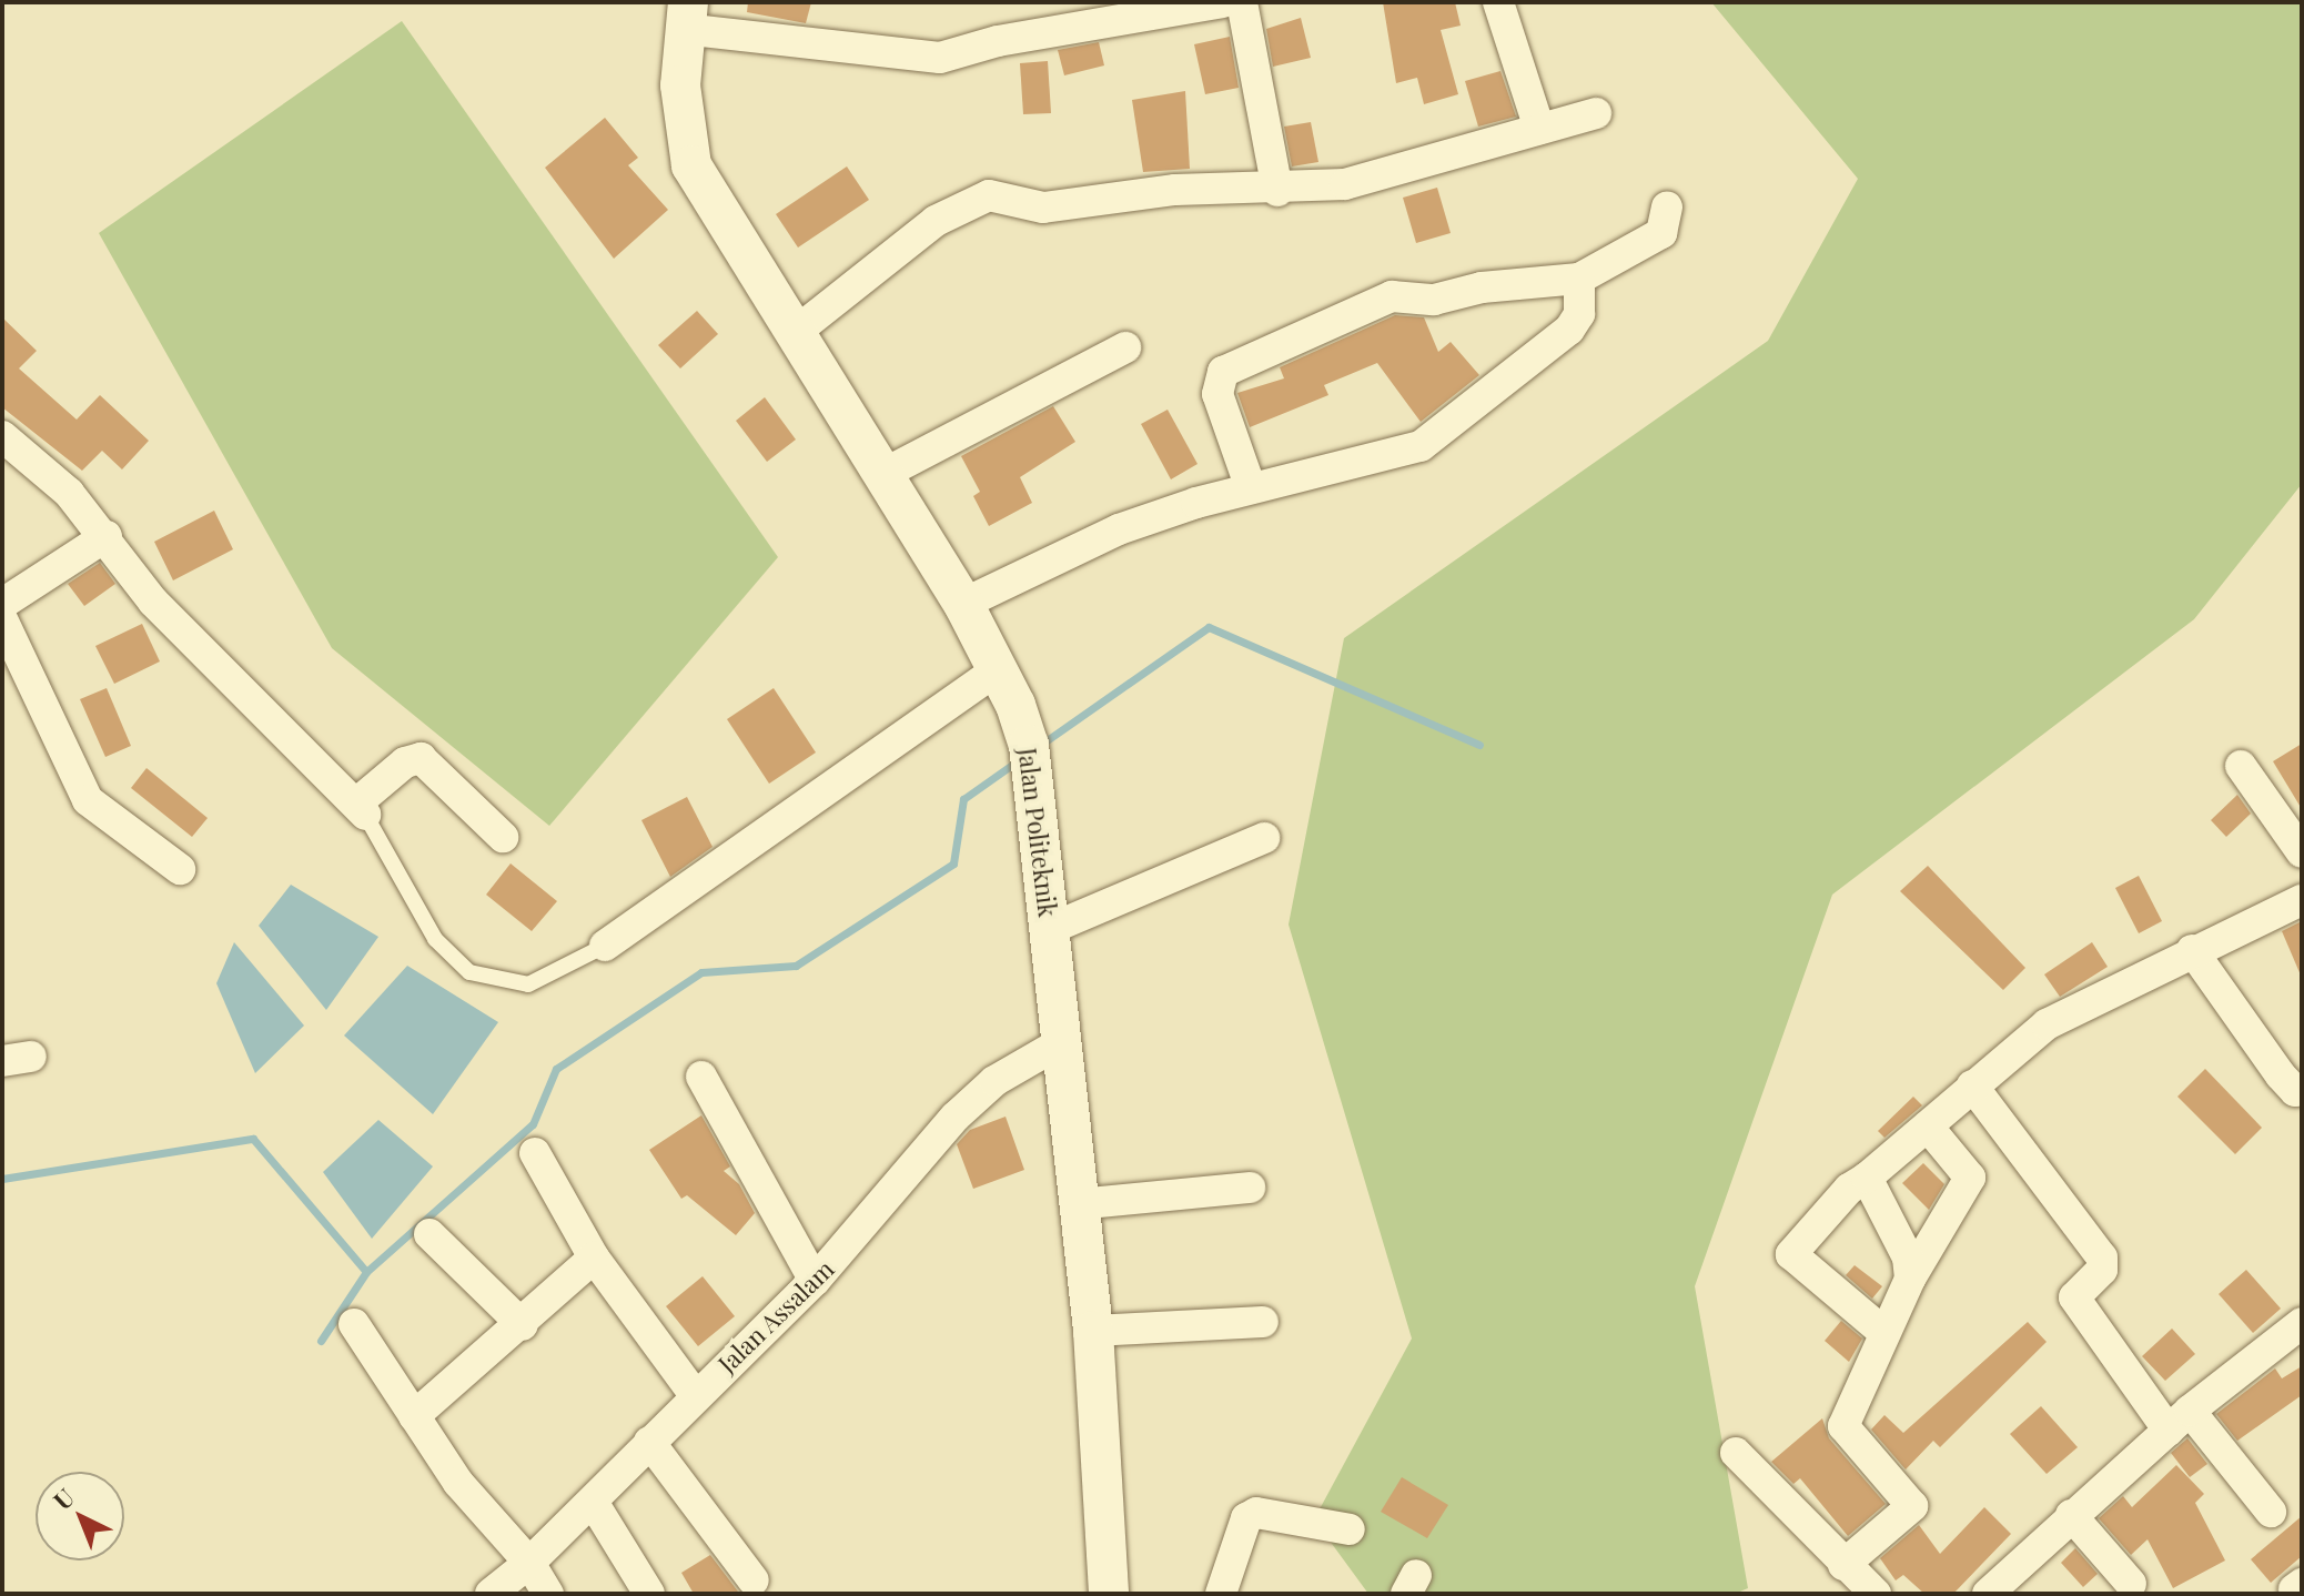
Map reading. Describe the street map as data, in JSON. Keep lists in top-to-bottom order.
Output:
{
  "streets": {
    "street": ["Jalan Politeknik", "Jalan Assalam"]
  },
  "crossings": [
    ["Jalan Politeknik", "Jalan Assalam"]
  ],
  "north": "top left"
}
